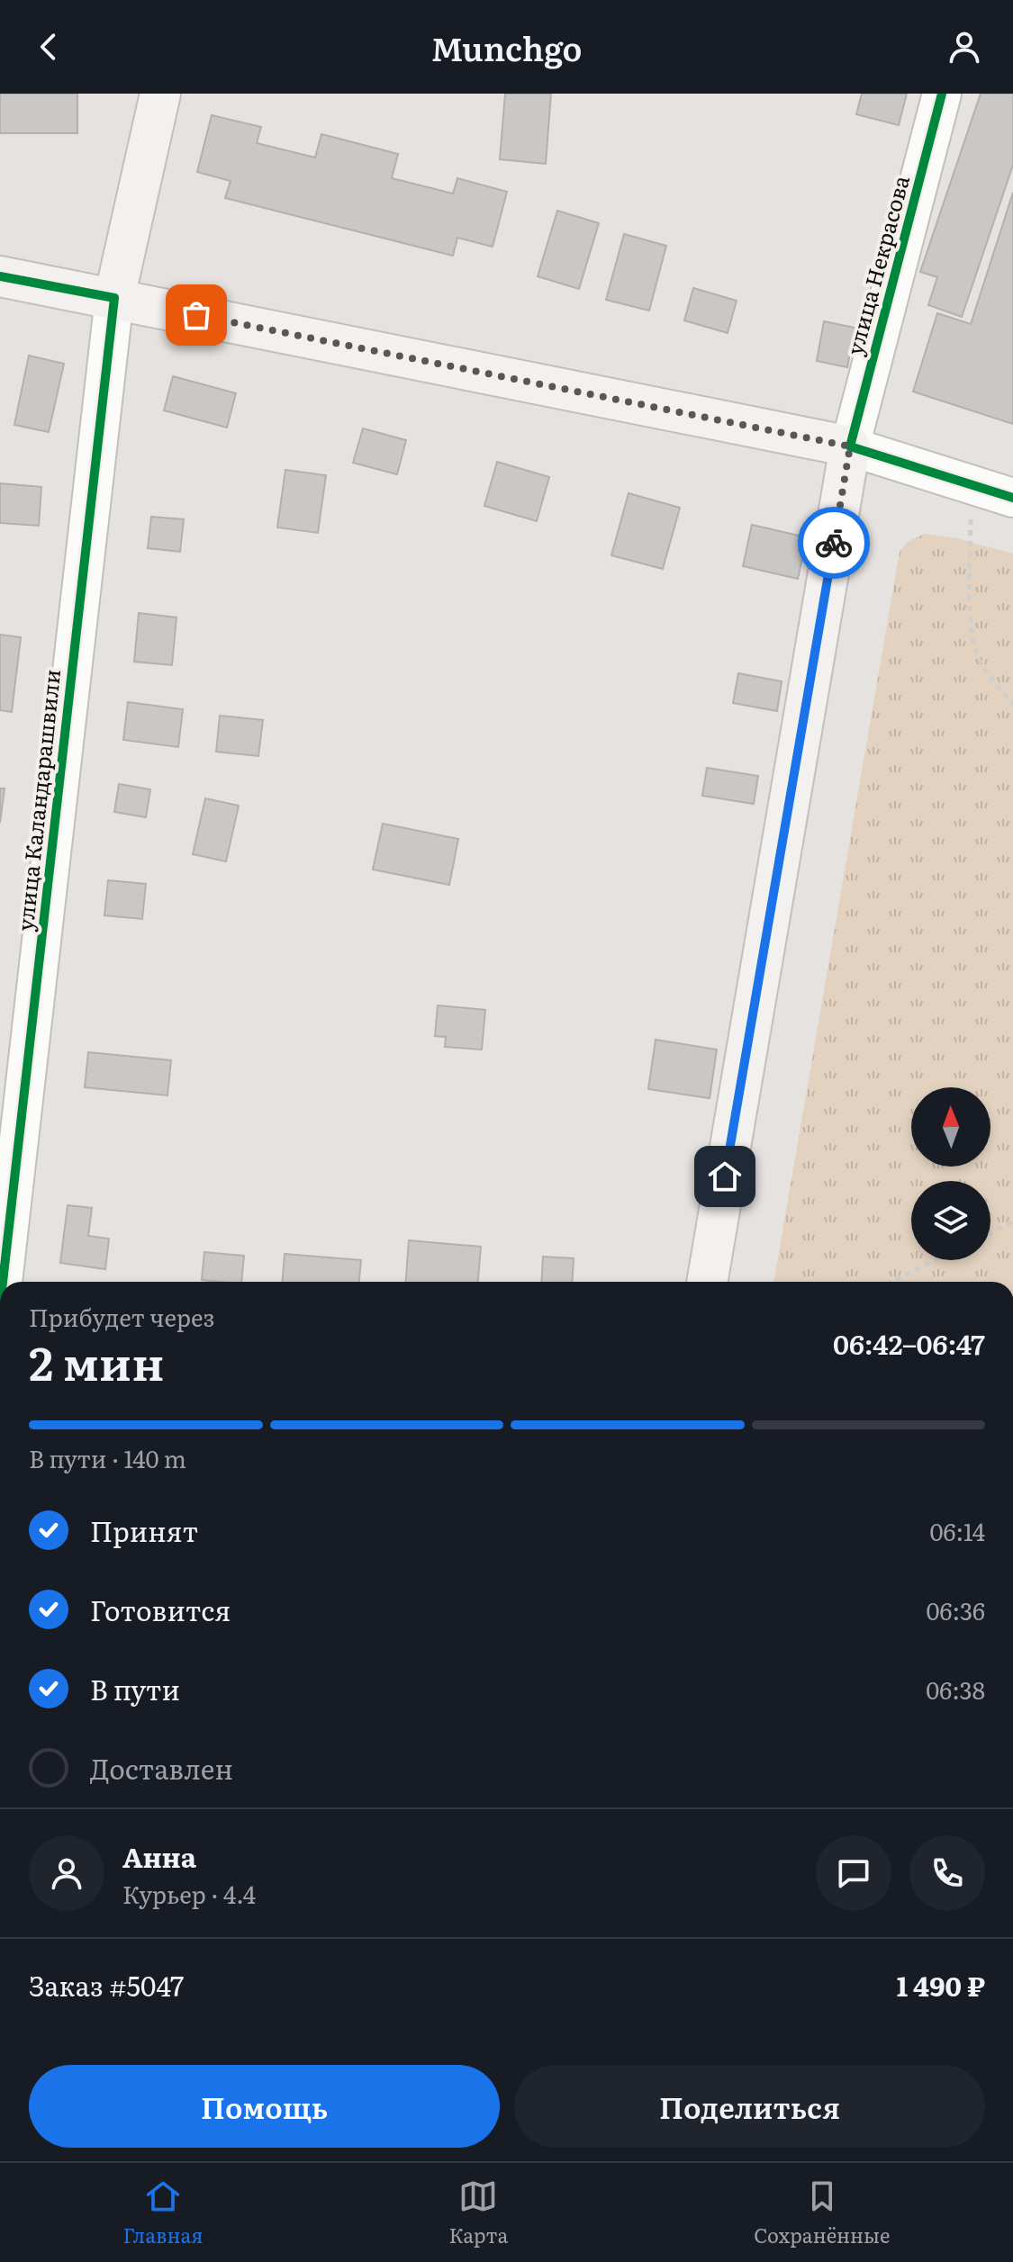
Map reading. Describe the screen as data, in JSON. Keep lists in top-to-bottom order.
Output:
{
  "streets": {
    "main road": ["улица Некрасова", "улица Каландарашвили"]
  },
  "north": "top",
  "page": {
    "header": "Munchgo",
    "heading": ["2 мин", "Прибудет через", "06:42–06:47"],
    "panel": [
      "Анна",
      "Курьер · 4.4",
      "Заказ #5047",
      "1 490 ₽"
    ],
    "bar": "В пути · 140 m",
    "list": [
      ["Принят", "06:14"],
      ["Готовится", "06:36"],
      ["В пути", "06:38"],
      "Доставлен"
    ],
    "buttons": ["Помощь", "Поделиться"],
    "tabs": ["Главная", "Карта", "Сохранённые"]
  }
}
